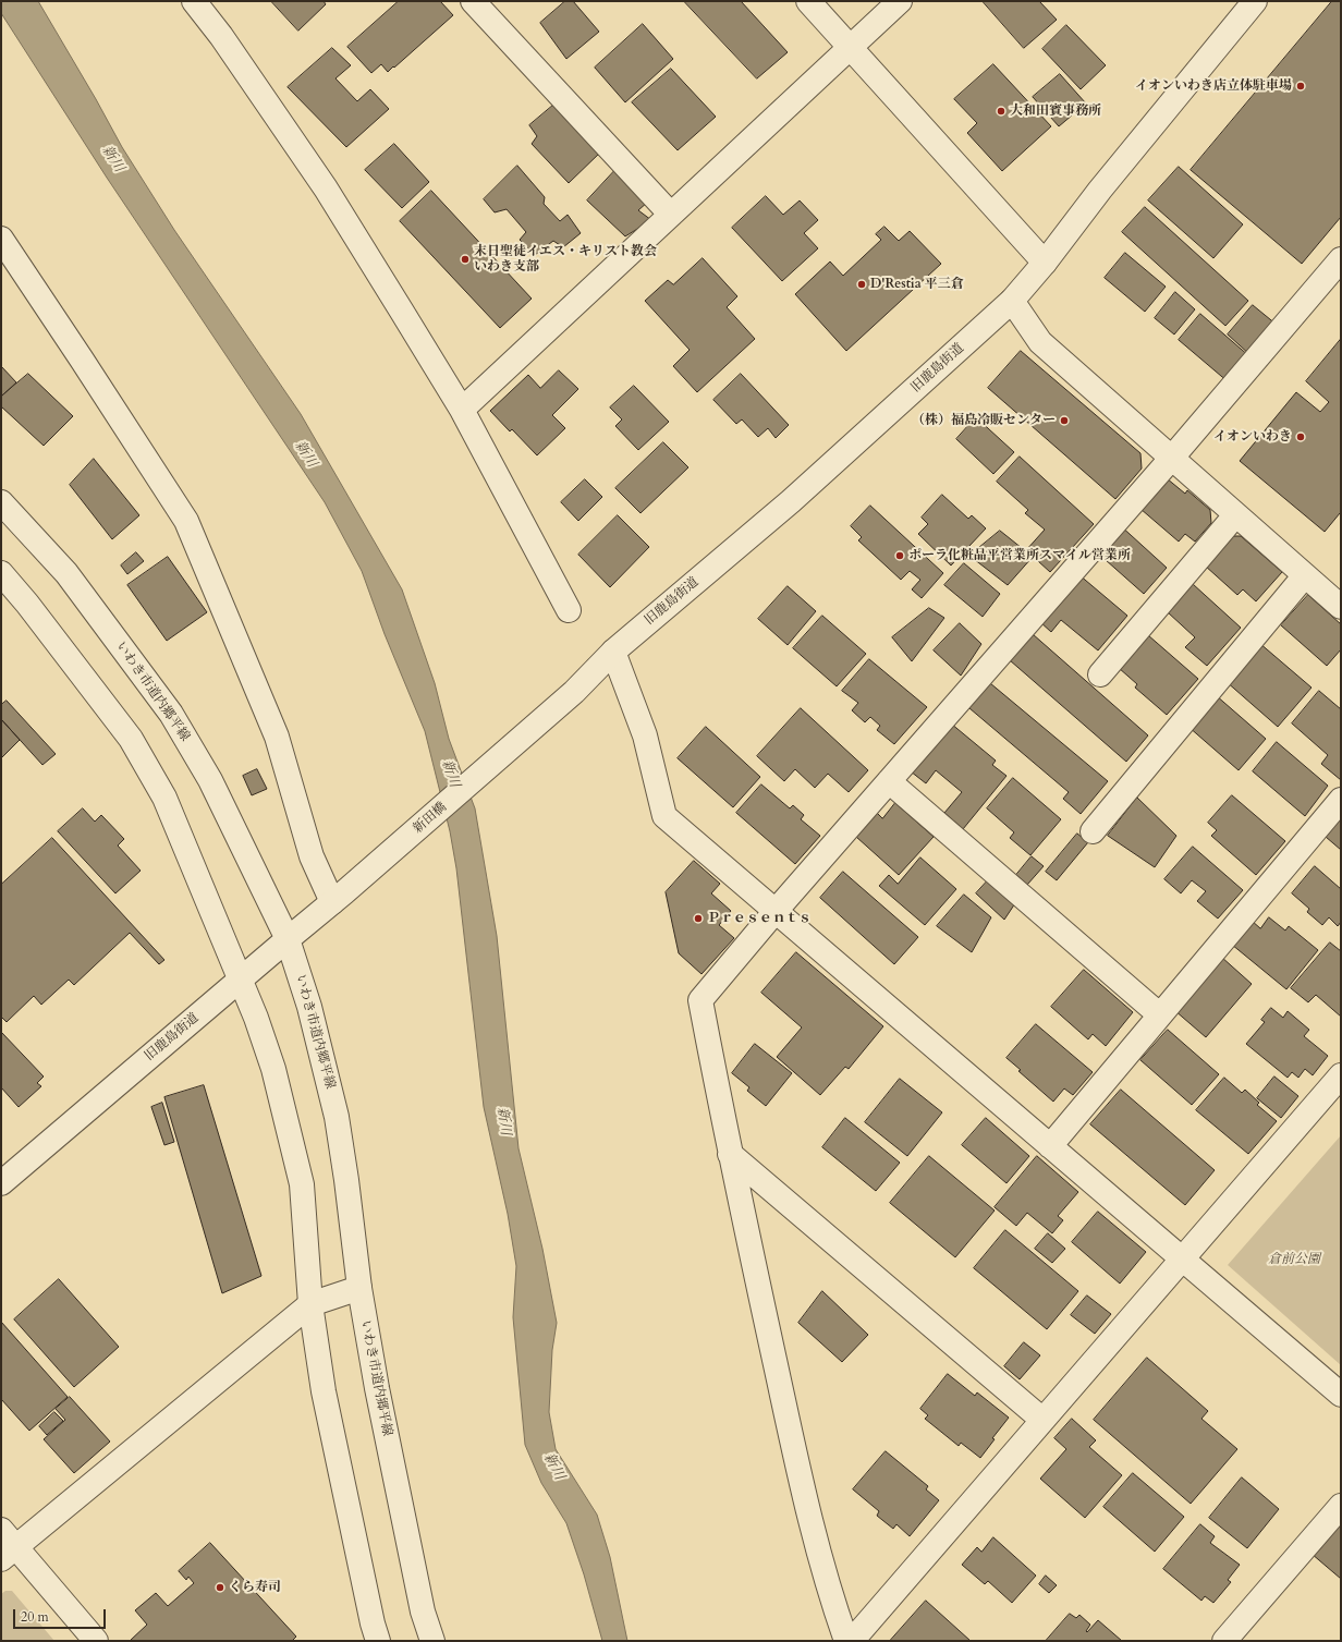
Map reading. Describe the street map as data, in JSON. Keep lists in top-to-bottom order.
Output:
{
  "streets": {
    "street": ["旧鹿島街道", "いわき市道内郷平線", "新田橋"]
  },
  "crossings": [
    ["旧鹿島街道", "いわき市道内郷平線"],
    ["旧鹿島街道", "新田橋"]
  ],
  "water": ["新川"],
  "parks": ["倉前公園"],
  "places": [
    "イオンいわき店立体駐車場",
    "大和田賓事務所",
    "末日聖徒イエス・キリスト教会 いわき支部",
    "D'Restia 平三倉",
    "（株）福島冷販センター",
    "イオンいわき",
    "ポーラ化粧品平営業所スマイル営業所",
    "Ｐｒｅｓｅｎｔｓ",
    "くら寿司"
  ],
  "scale_bar": "20 m"
}
